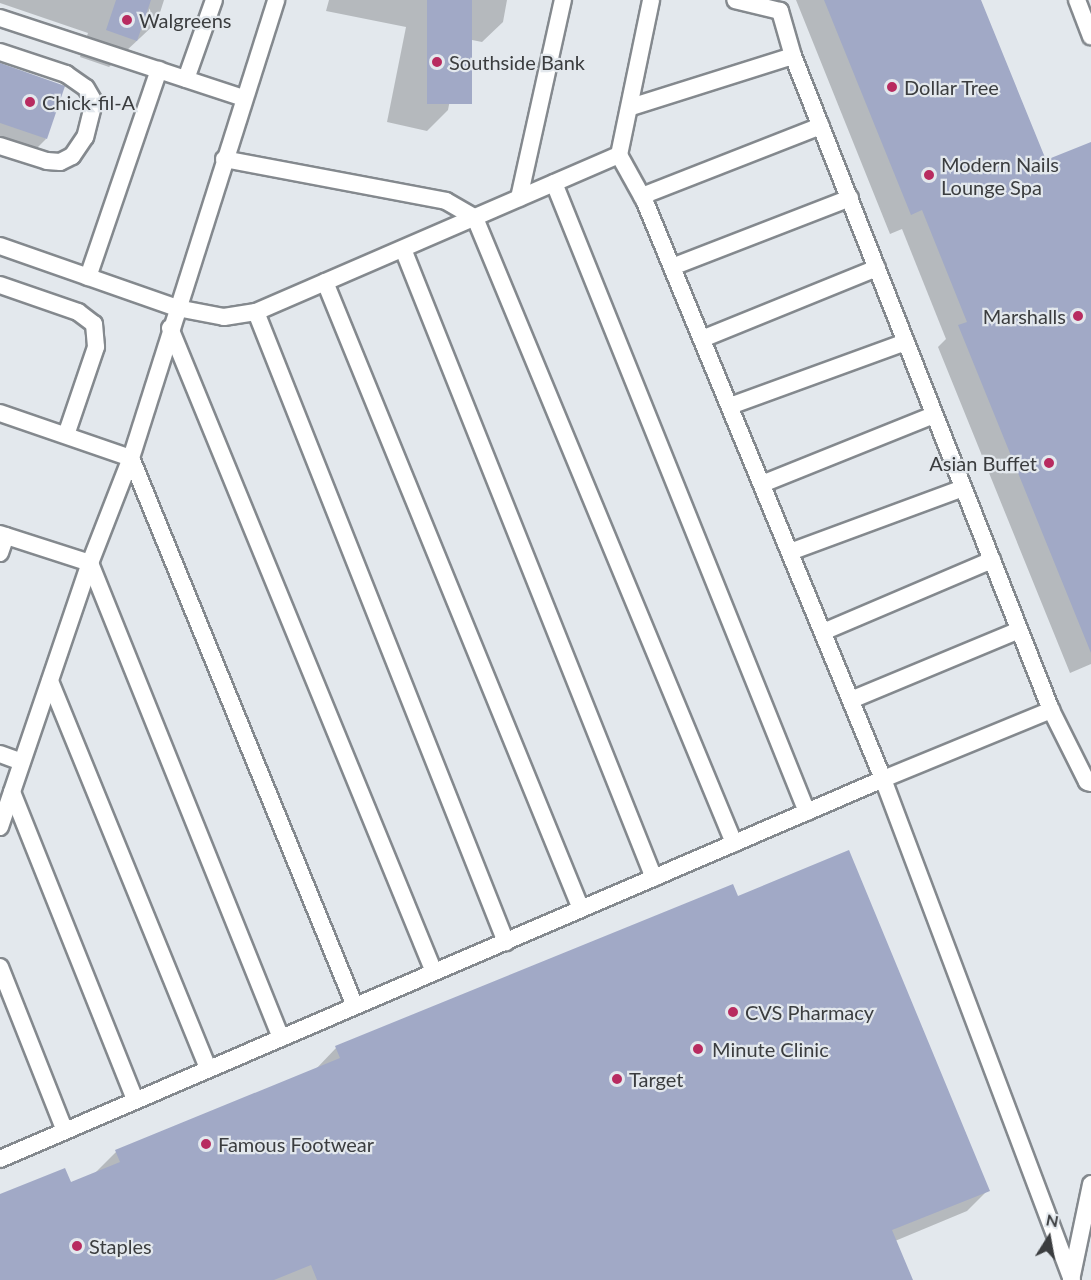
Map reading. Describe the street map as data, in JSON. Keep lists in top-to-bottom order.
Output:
{
  "places": [
    "Walgreens",
    "Southside Bank",
    "Dollar Tree",
    "Chick-fil-A",
    "Modern Nails Lounge Spa",
    "Marshalls",
    "Asian Buffet",
    "CVS Pharmacy",
    "Minute Clinic",
    "Target",
    "Famous Footwear",
    "Staples"
  ],
  "north": "top"
}
